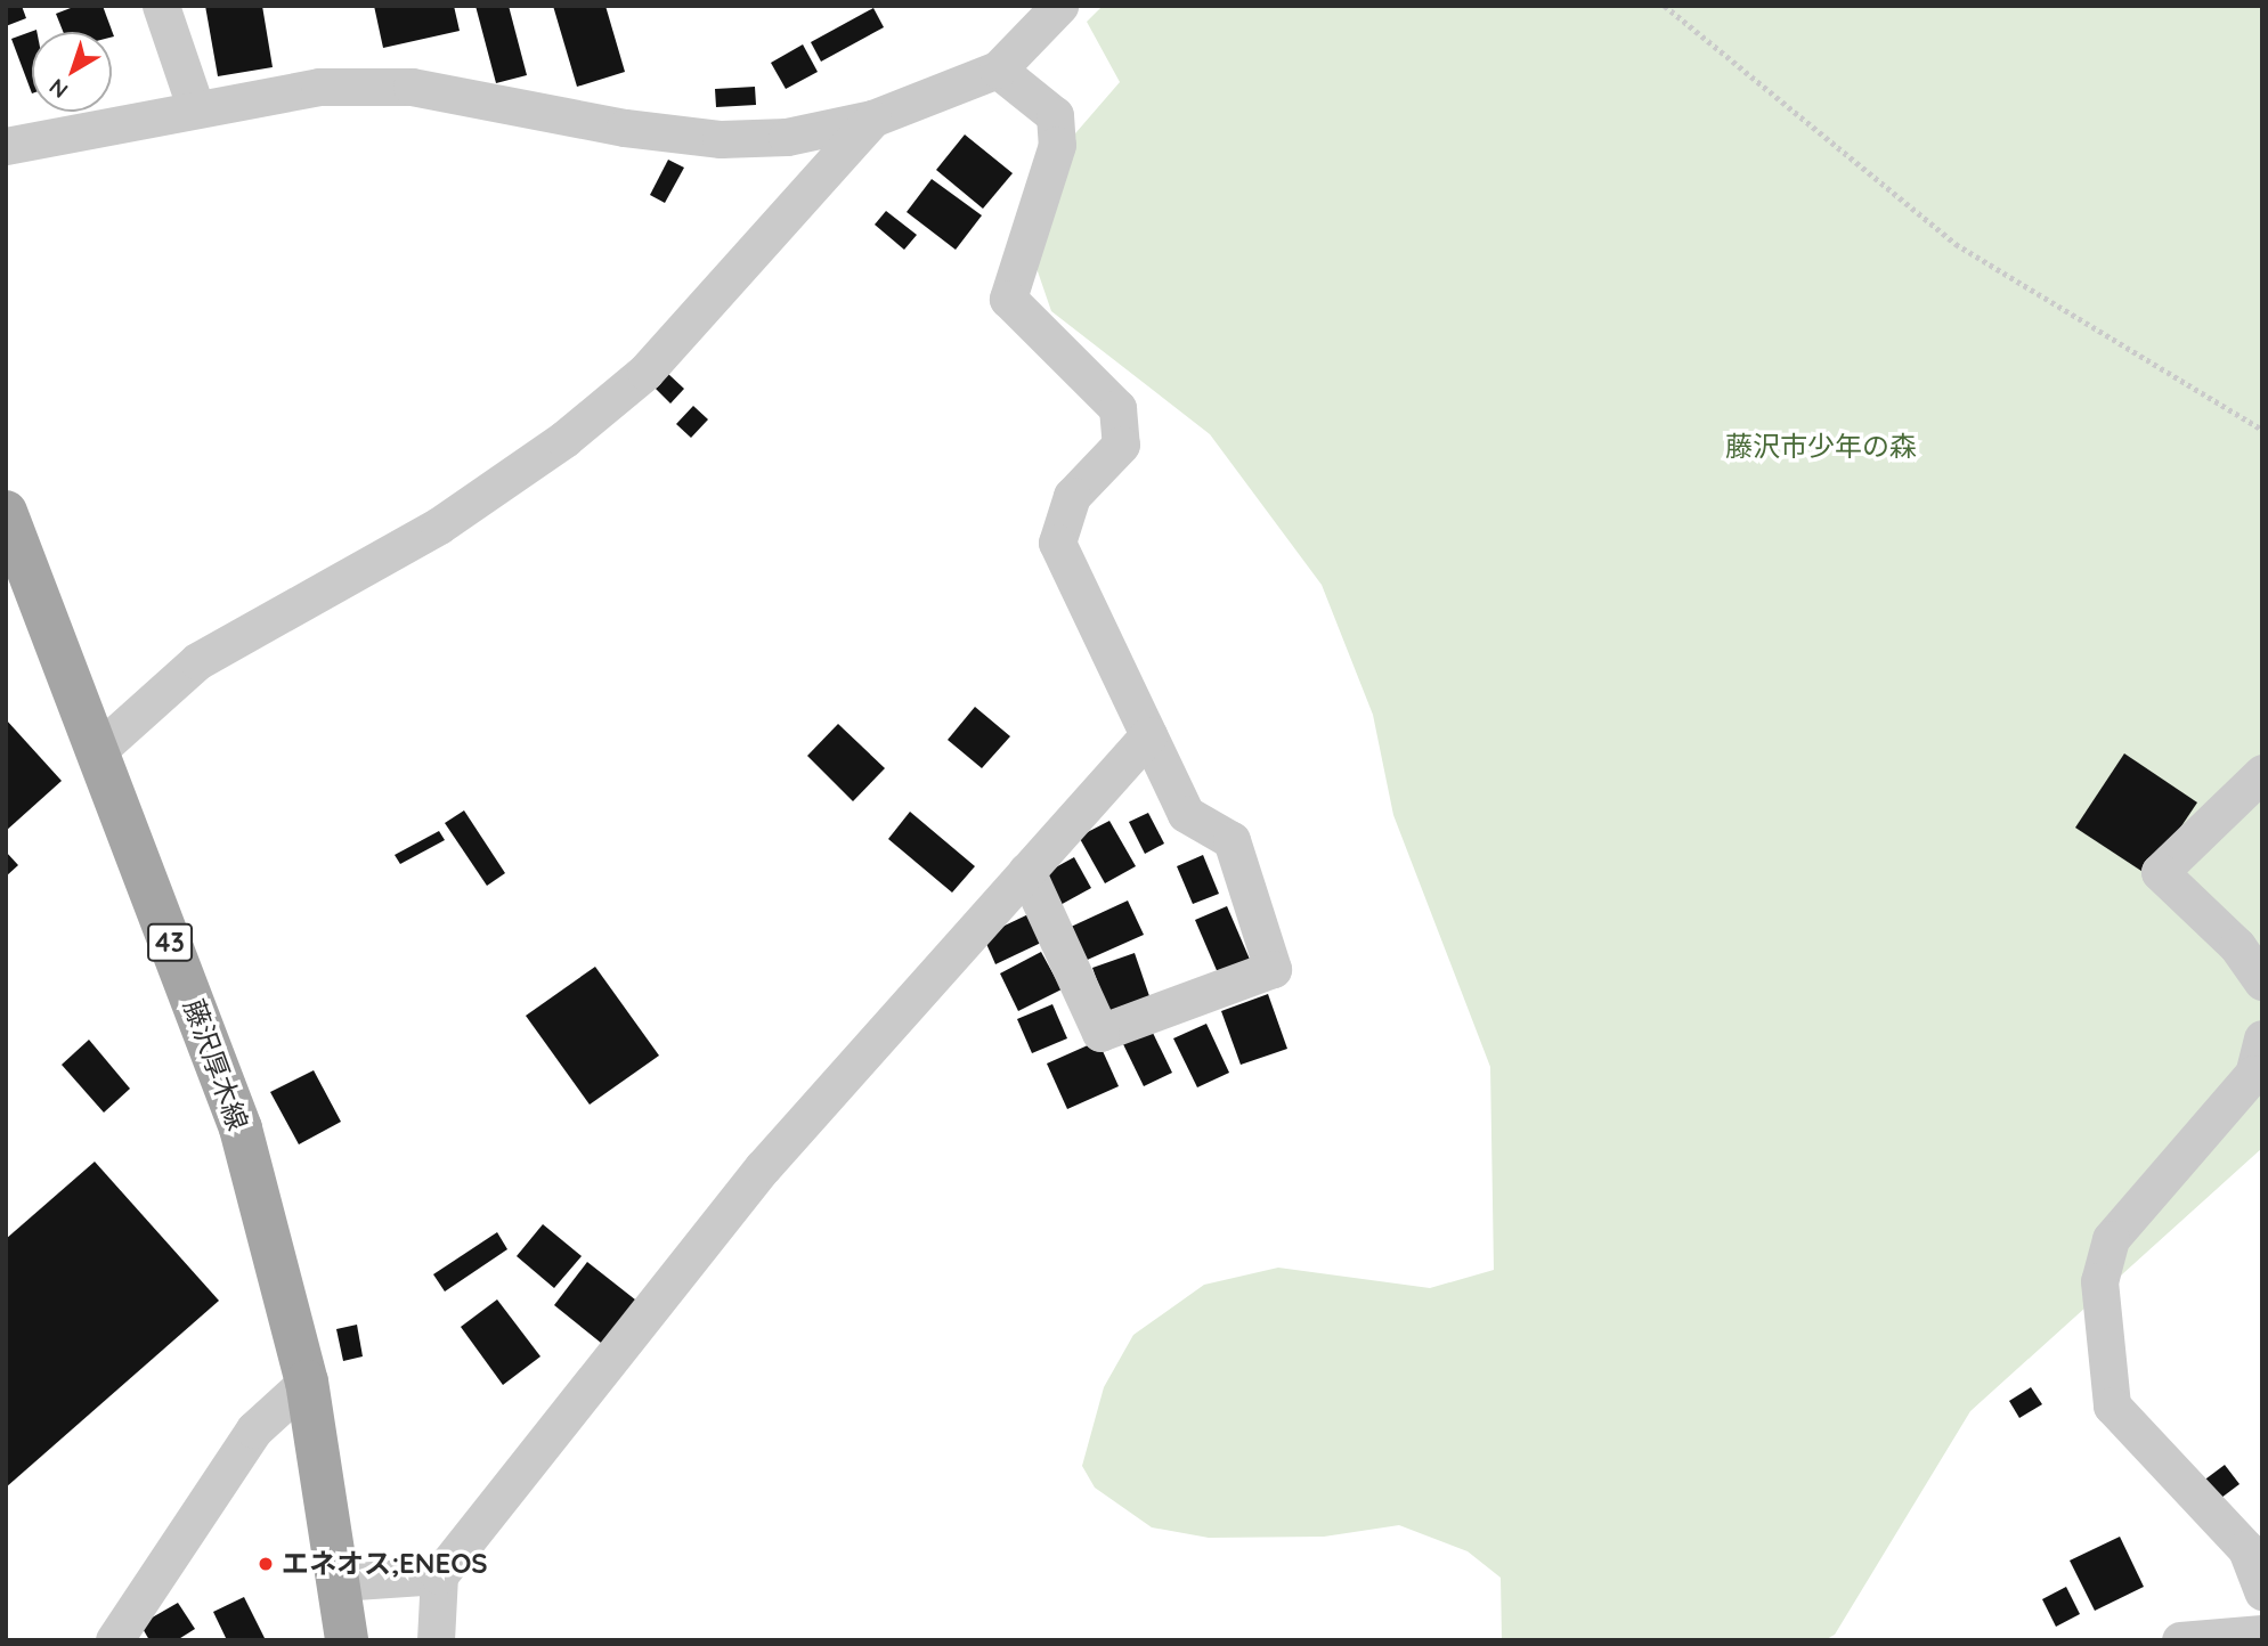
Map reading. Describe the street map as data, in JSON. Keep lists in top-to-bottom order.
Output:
{
  "streets": {
    "main road": ["43", "藤沢厚木線"]
  },
  "parks": ["藤沢市少年の森"],
  "places": ["エネオス;ENEOS"],
  "north": "bottom left"
}
